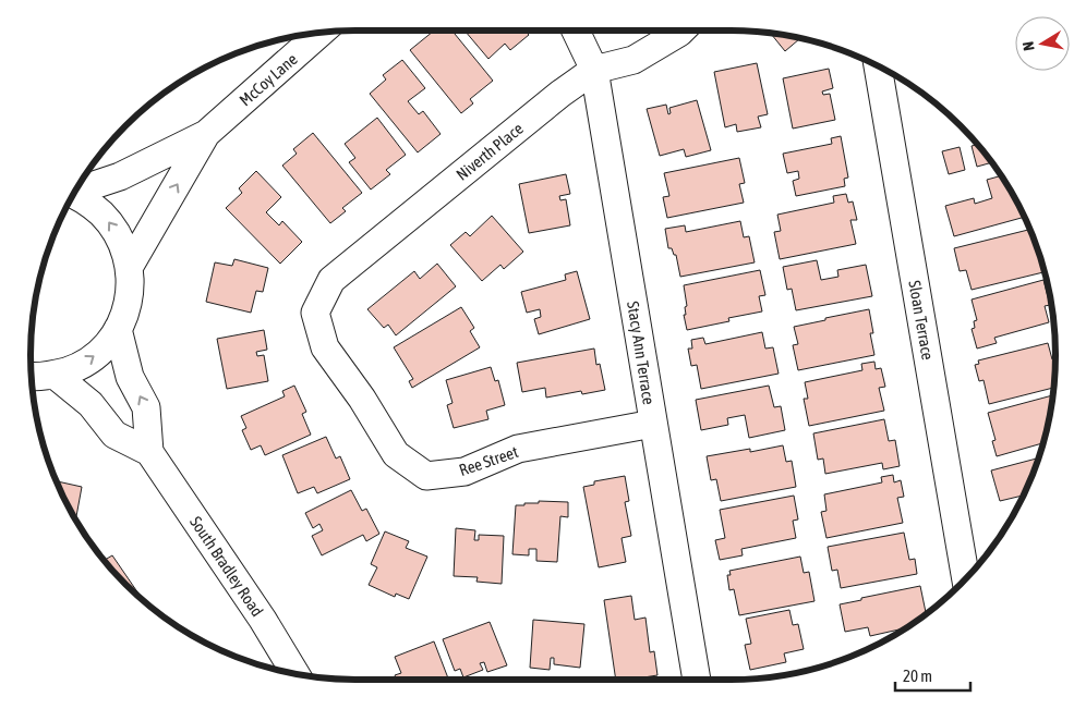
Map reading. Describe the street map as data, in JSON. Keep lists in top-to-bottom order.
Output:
{
  "streets": {
    "street": [
      "McCoy Lane",
      "Niverth Place",
      "Sloan Terrace",
      "Stacy Ann Terrace",
      "Ree Street",
      "South Bradley Road"
    ]
  },
  "crossings": [
    ["Niverth Place", "Stacy Ann Terrace"],
    ["Niverth Place", "Ree Street"],
    ["Stacy Ann Terrace", "Ree Street"]
  ],
  "scale_bar": "20 m",
  "north": "left"
}
